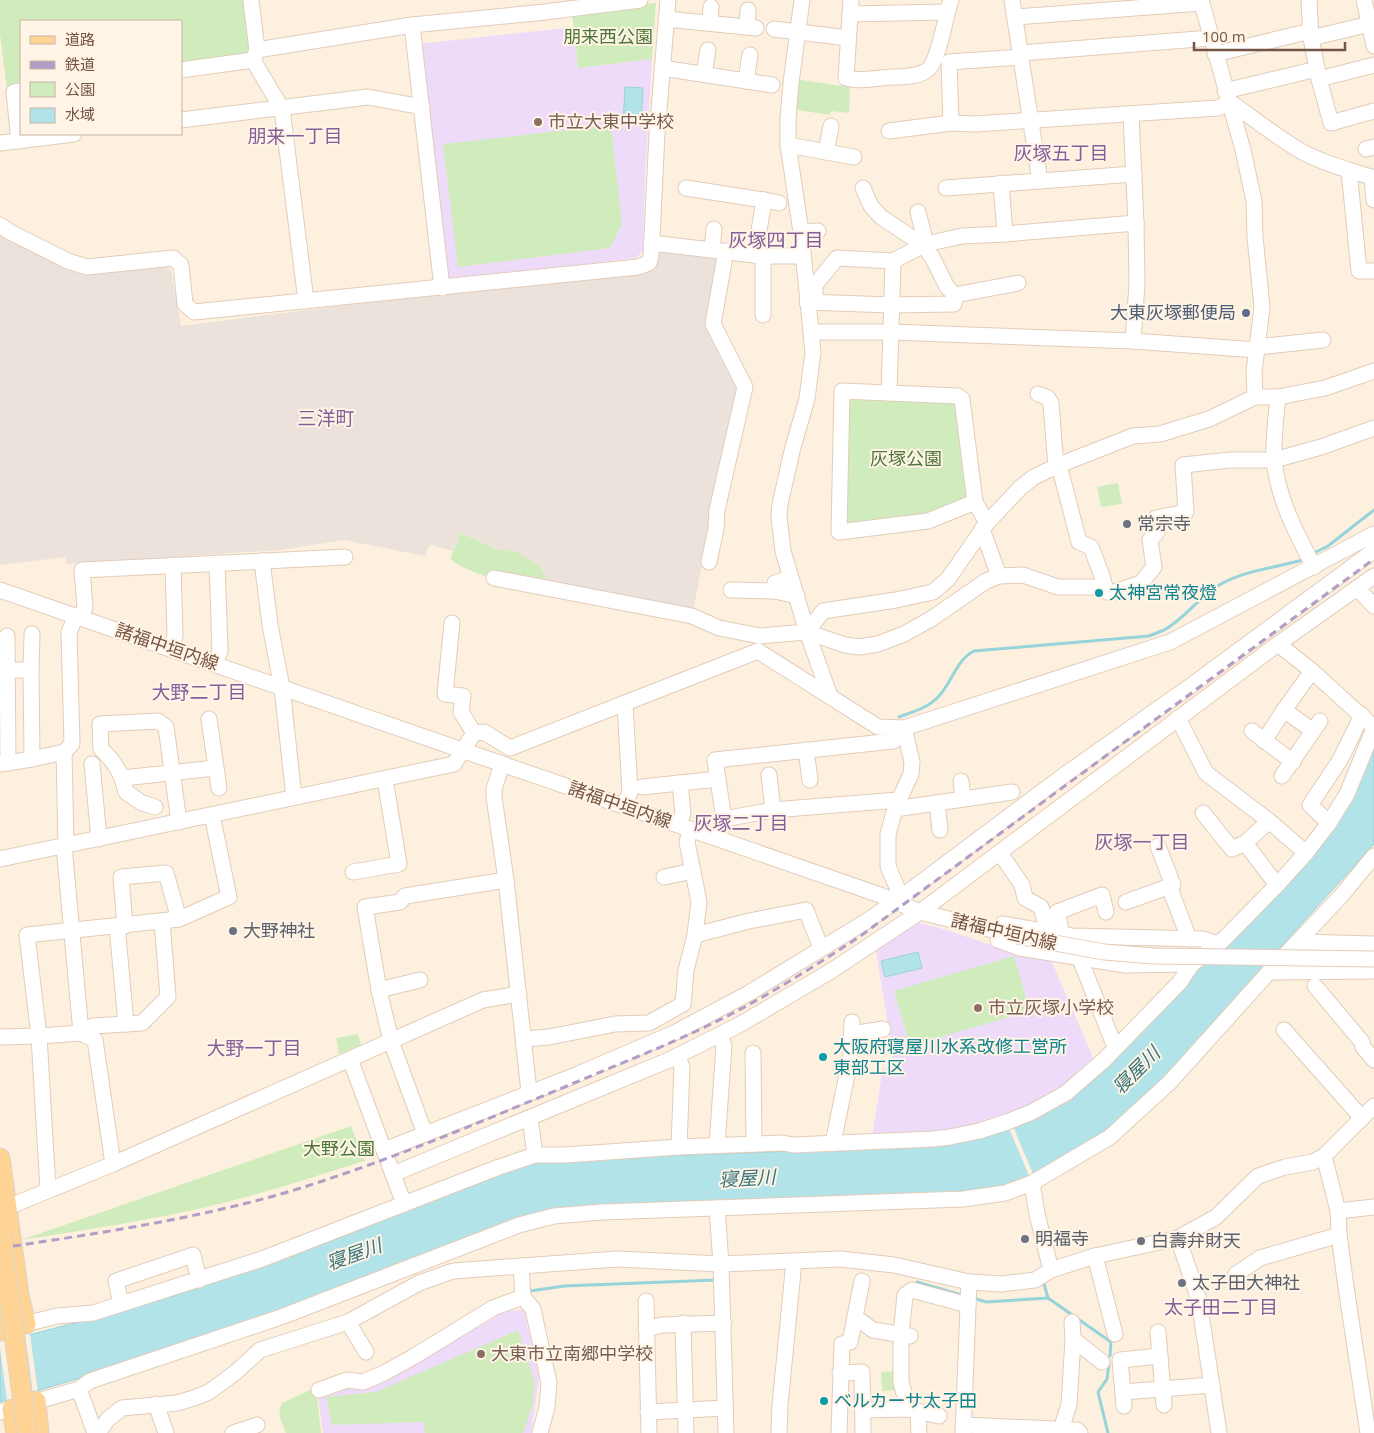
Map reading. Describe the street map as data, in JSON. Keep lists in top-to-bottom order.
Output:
{
  "streets": {
    "street": ["諸福中垣内線"]
  },
  "districts": [
    "朋来一丁目",
    "灰塚五丁目",
    "灰塚四丁目",
    "三洋町",
    "大野二丁目",
    "灰塚二丁目",
    "灰塚一丁目",
    "大野一丁目",
    "太子田二丁目"
  ],
  "water": ["寝屋川"],
  "parks": ["朋来西公園", "灰塚公園", "大野公園"],
  "places": [
    "市立大東中学校",
    "大東灰塚郵便局",
    "常宗寺",
    "太神宮常夜燈",
    "大野神社",
    "市立灰塚小学校",
    "大阪府寝屋川水系改修工営所 東部工区",
    "明福寺",
    "白壽弁財天",
    "太子田大神社",
    "大東市立南郷中学校",
    "ベルカーサ太子田"
  ],
  "legend": [
    "道路",
    "鉄道",
    "公園",
    "水域"
  ],
  "scale_bar": "100 m"
}
